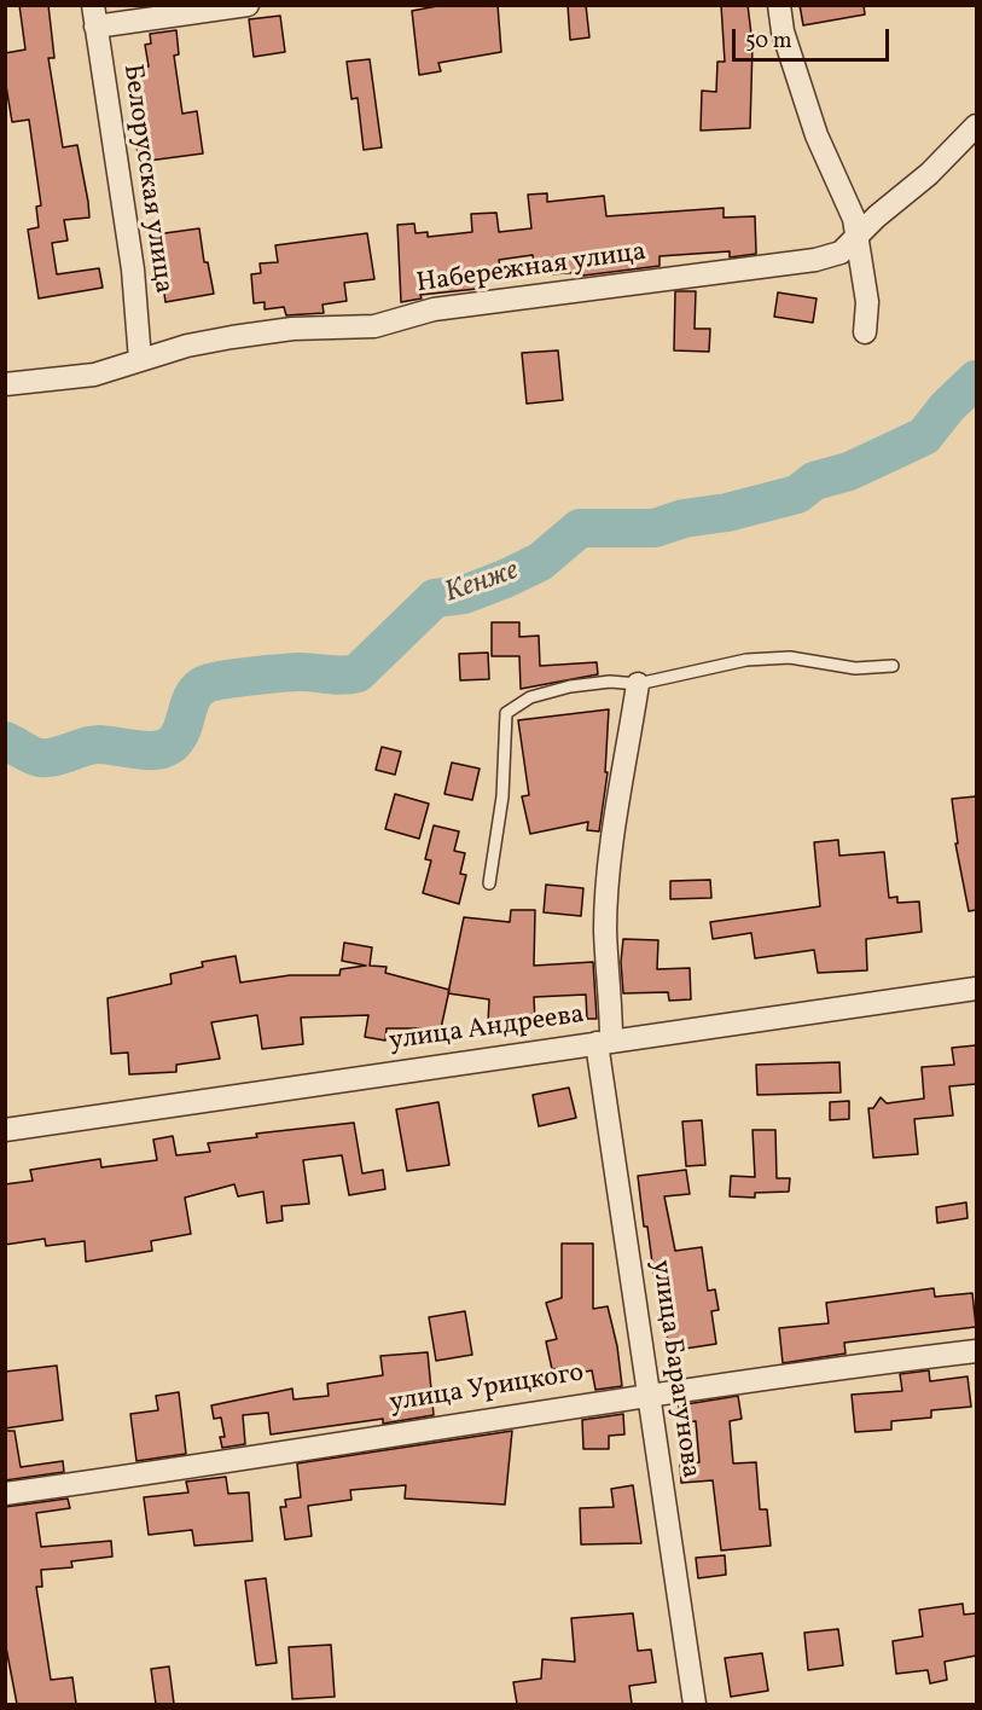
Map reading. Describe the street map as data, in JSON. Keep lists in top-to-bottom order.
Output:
{
  "streets": {
    "street": [
      "Белорусская улица",
      "Набережная улица",
      "улица Андреева",
      "улица Барагунова",
      "улица Урицкого"
    ]
  },
  "crossings": [
    ["Белорусская улица", "Набережная улица"],
    ["улица Андреева", "улица Барагунова"],
    ["улица Барагунова", "улица Урицкого"]
  ],
  "water": ["Кенже"],
  "scale_bar": "50 m"
}
